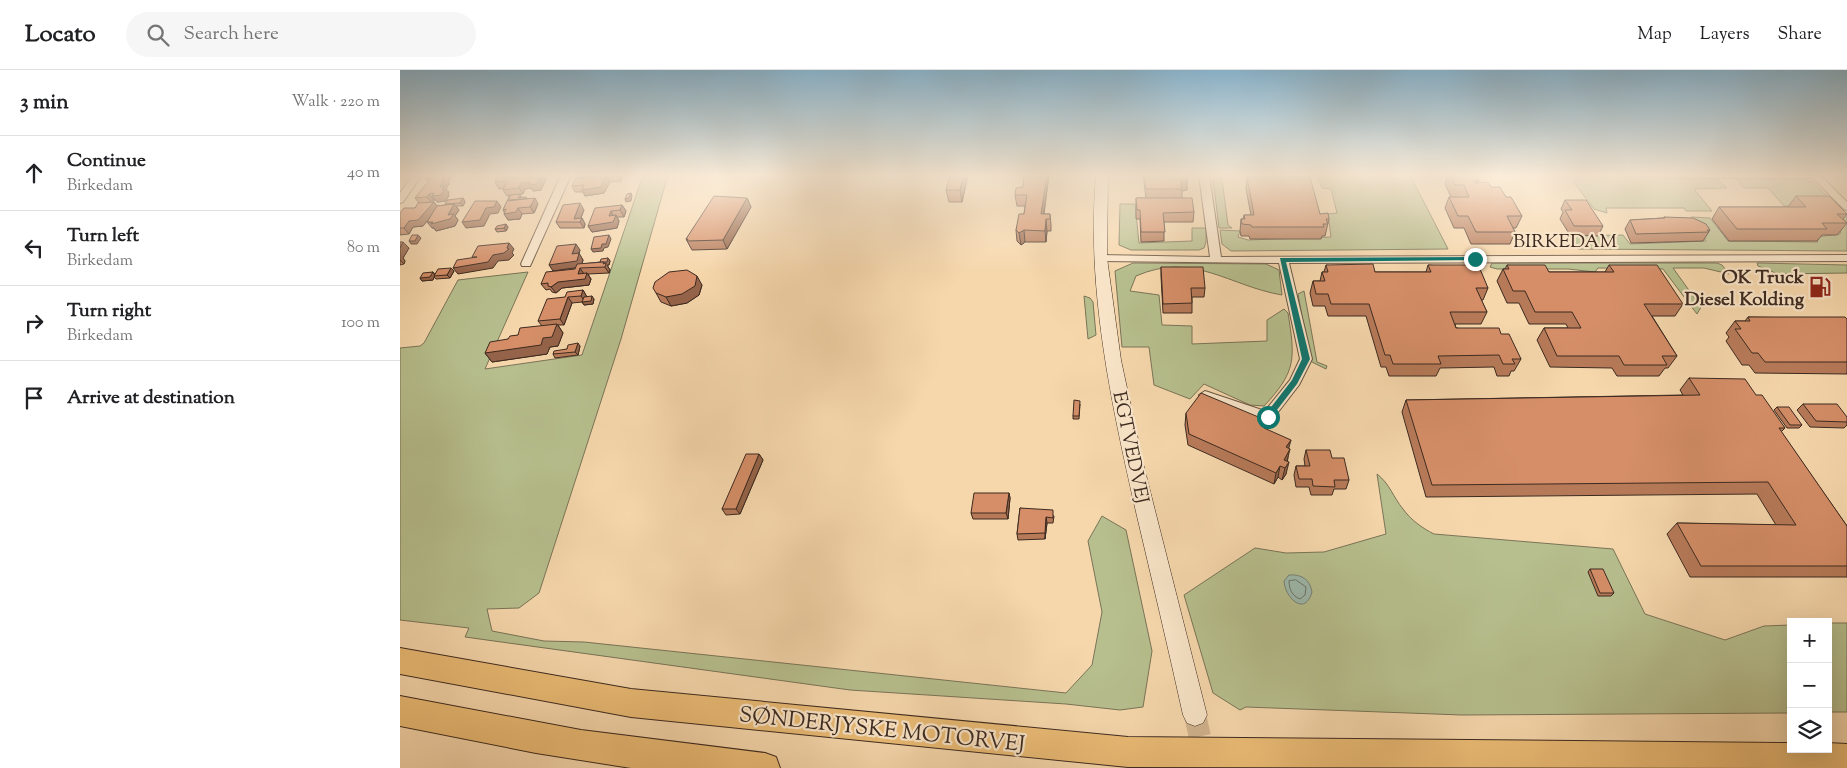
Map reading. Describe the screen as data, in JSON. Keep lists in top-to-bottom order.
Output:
{
  "streets": {
    "highway": ["SØNDERJYSKE MOTORVEJ"],
    "street": ["BIRKEDAM", "EGTVEDVEJ"]
  },
  "crossings": [
    ["BIRKEDAM", "EGTVEDVEJ"]
  ],
  "places": {
    "fuel station": ["OK Truck Diesel Kolding"]
  },
  "page": {
    "header": "Locato",
    "search": "Search here",
    "nav": ["Map", "Layers", "Share"],
    "heading": ["3 min", "Walk · 220 m"],
    "list": [
      ["Continue", "Birkedam", "40 m"],
      ["Turn left", "Birkedam", "80 m"],
      ["Turn right", "Birkedam", "100 m"],
      "Arrive at destination"
    ],
    "map_buttons": ["+", "−"]
  }
}
